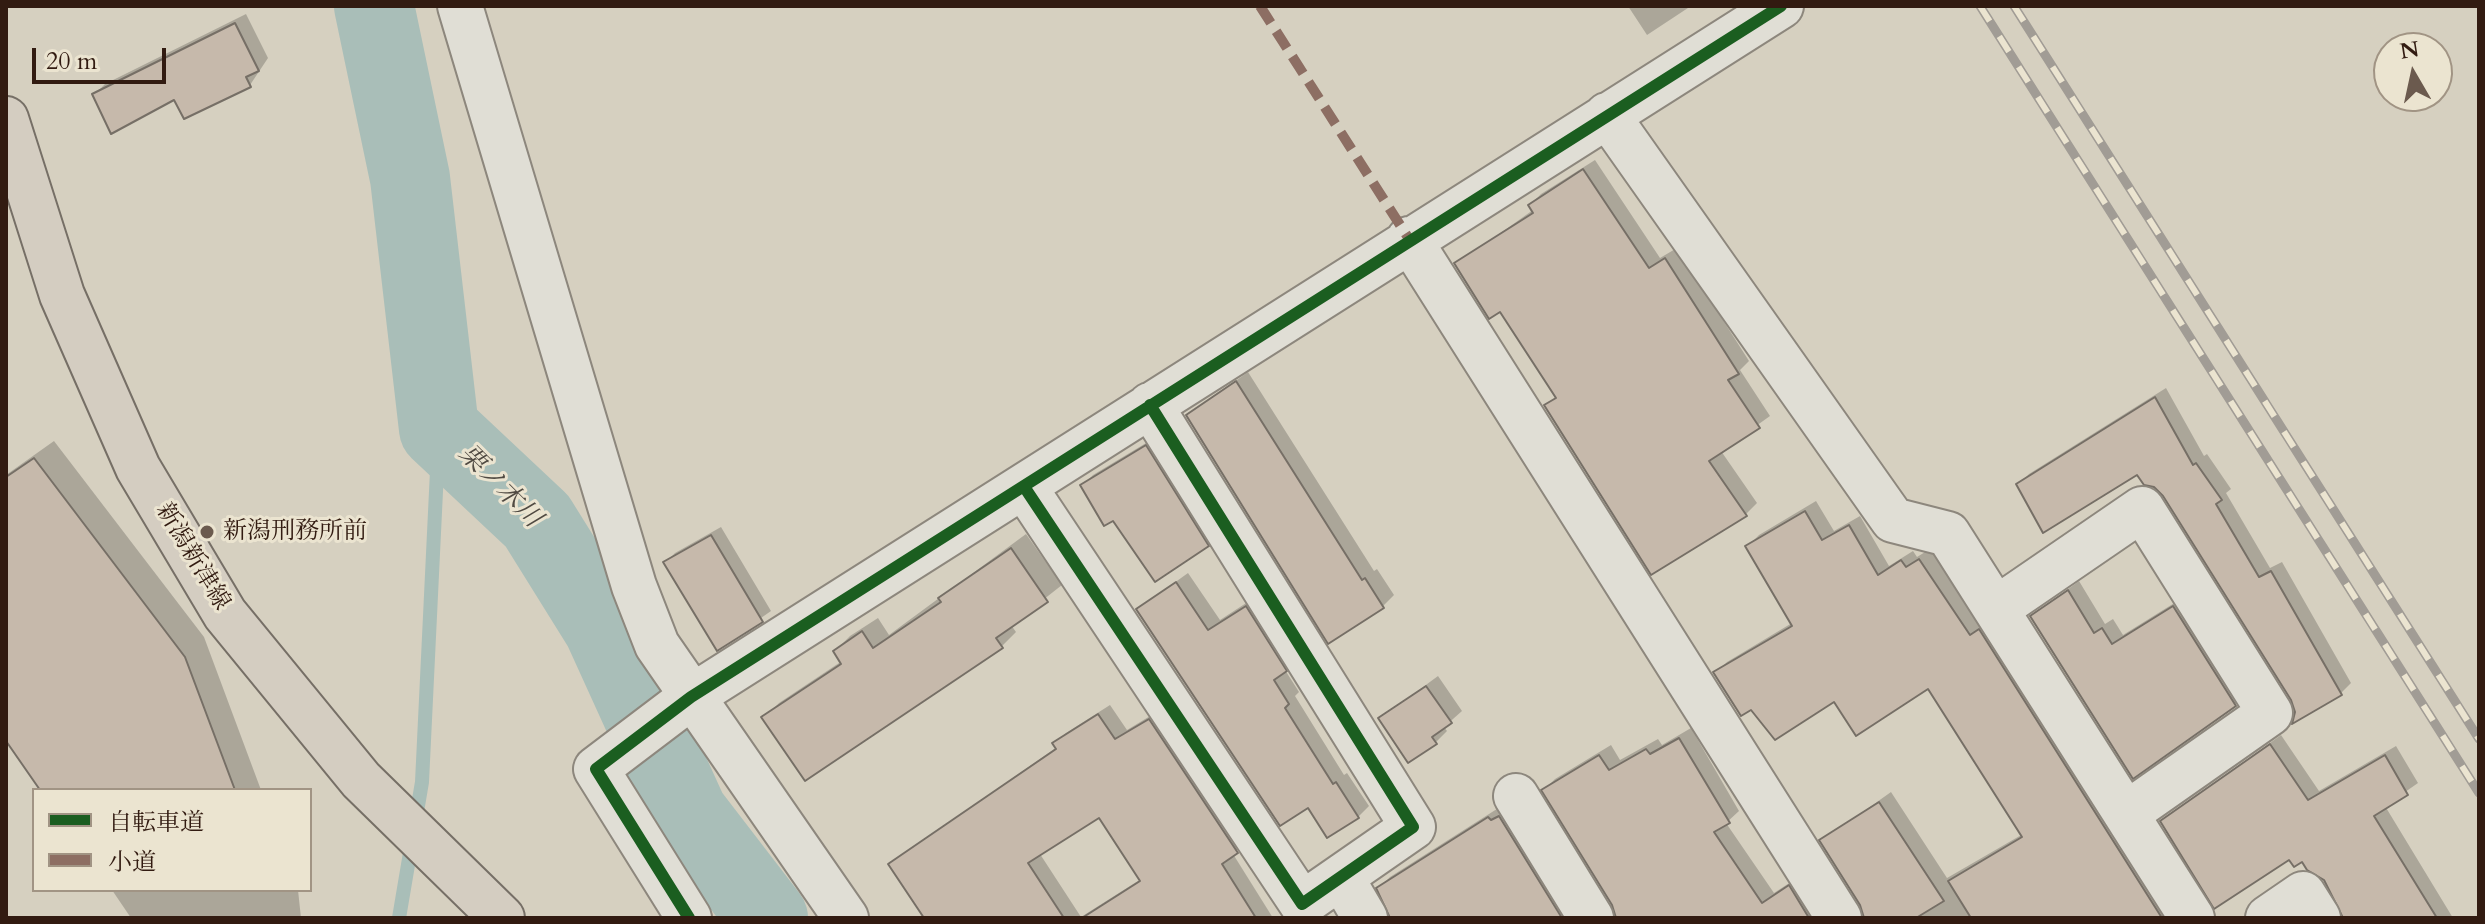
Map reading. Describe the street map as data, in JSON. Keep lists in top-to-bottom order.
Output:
{
  "streets": {
    "main road": ["新潟新津線"]
  },
  "water": ["栗ノ木川"],
  "places": ["新潟刑務所前"],
  "legend": ["自転車道", "小道"],
  "scale_bar": "20 m",
  "north": "top"
}
